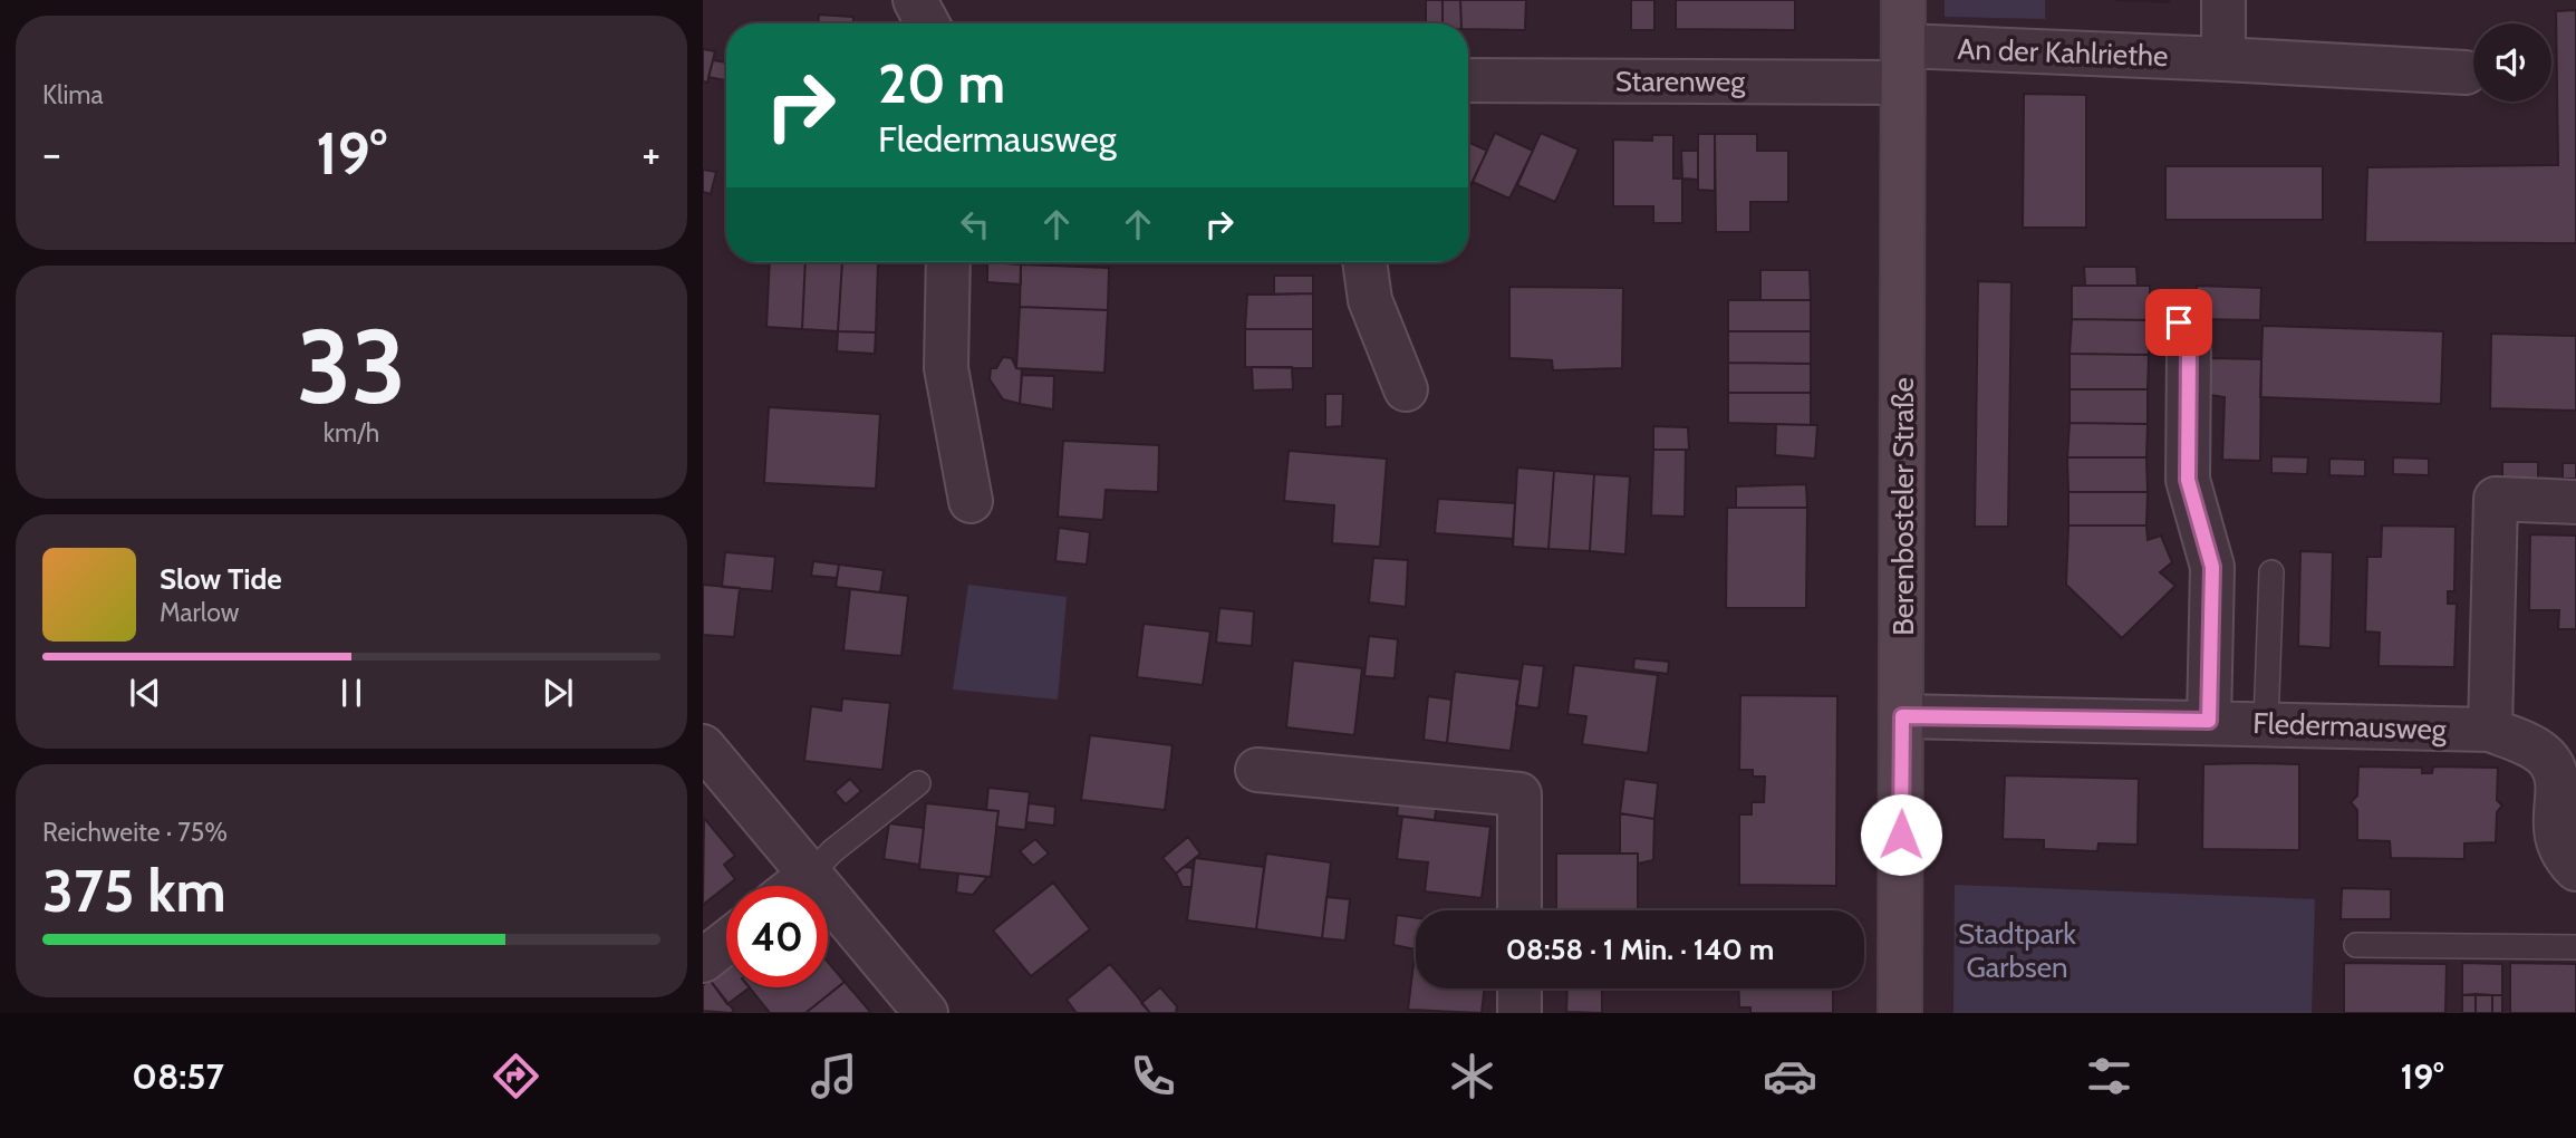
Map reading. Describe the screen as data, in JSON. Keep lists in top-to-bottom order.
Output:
{
  "streets": {
    "street": [
      "An der Kahlriethe",
      "Starenweg",
      "Berenbosteler Straße",
      "Fledermausweg"
    ]
  },
  "crossings": [
    ["An der Kahlriethe", "Starenweg"],
    ["An der Kahlriethe", "Berenbosteler Straße"],
    ["Starenweg", "Berenbosteler Straße"],
    ["Berenbosteler Straße", "Fledermausweg"]
  ],
  "parks": ["Stadtpark Garbsen"],
  "page": {
    "tile": [
      "Klima",
      ["33", "km/h"],
      ["Reichweite · 75%", "375 km"]
    ],
    "turn": ["20 m", "Fledermausweg"],
    "heat": ["−", "19°", "+"],
    "song": ["Slow Tide", "Marlow"],
    "limit": "40",
    "trip": "08:58 · 1 Min. · 140 m",
    "tabs": ["08:57", "19°"]
  }
}
